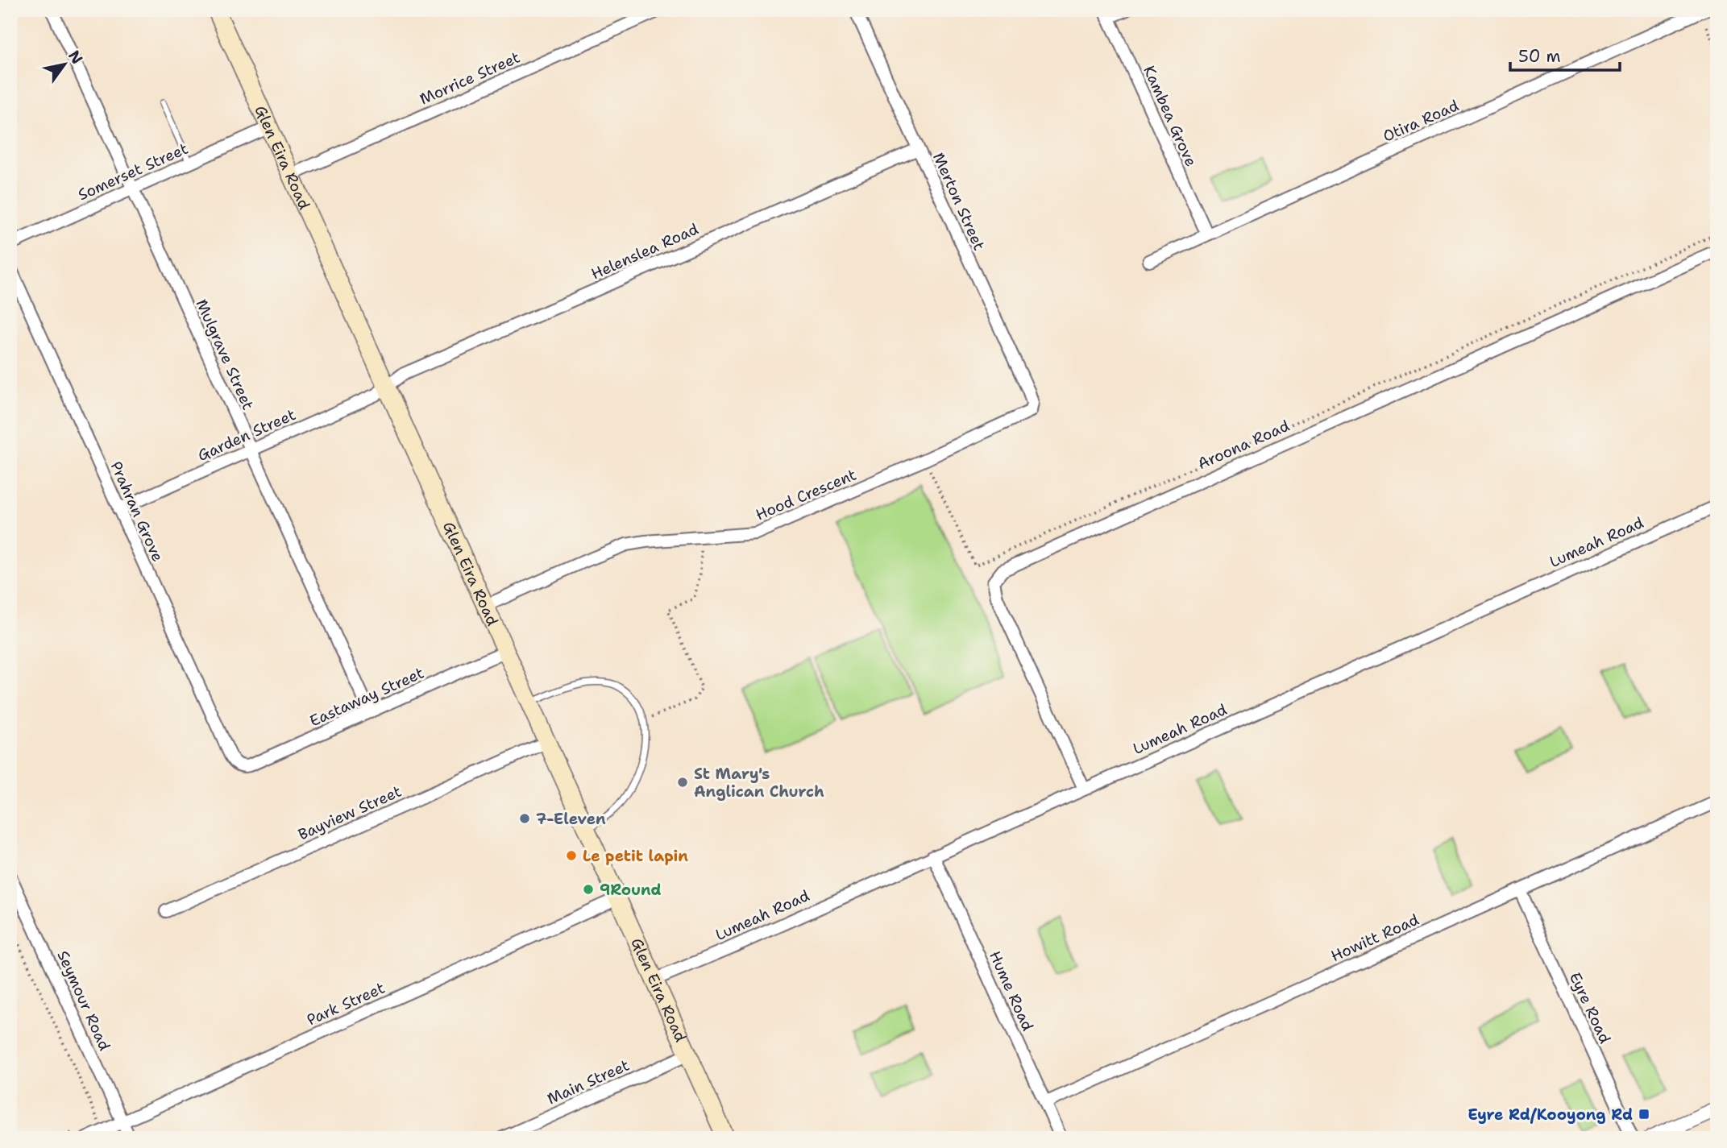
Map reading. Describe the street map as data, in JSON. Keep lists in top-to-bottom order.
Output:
{
  "streets": {
    "main road": ["Glen Eira Road"],
    "street": [
      "Morrice Street",
      "Kambea Grove",
      "Otira Road",
      "Somerset Street",
      "Merton Street",
      "Helenslea Road",
      "Mulgrave Street",
      "Garden Street",
      "Aroona Road",
      "Hood Crescent",
      "Prahran Grove",
      "Lumeah Road",
      "Eastaway Street",
      "Bayview Street",
      "Howitt Road",
      "Hume Road",
      "Seymour Road",
      "Park Street",
      "Eyre Road",
      "Main Street"
    ]
  },
  "crossings": [
    ["Morrice Street", "Glen Eira Road"],
    ["Kambea Grove", "Otira Road"],
    ["Glen Eira Road", "Somerset Street"],
    ["Glen Eira Road", "Helenslea Road"],
    ["Glen Eira Road", "Garden Street"],
    ["Glen Eira Road", "Hood Crescent"],
    ["Glen Eira Road", "Lumeah Road"],
    ["Glen Eira Road", "Eastaway Street"],
    ["Glen Eira Road", "Bayview Street"],
    ["Glen Eira Road", "Park Street"],
    ["Glen Eira Road", "Main Street"],
    ["Somerset Street", "Mulgrave Street"],
    ["Merton Street", "Helenslea Road"],
    ["Merton Street", "Hood Crescent"],
    ["Helenslea Road", "Garden Street"],
    ["Mulgrave Street", "Garden Street"],
    ["Mulgrave Street", "Eastaway Street"],
    ["Garden Street", "Prahran Grove"],
    ["Aroona Road", "Lumeah Road"],
    ["Prahran Grove", "Eastaway Street"],
    ["Lumeah Road", "Hume Road"],
    ["Howitt Road", "Hume Road"],
    ["Howitt Road", "Eyre Road"],
    ["Seymour Road", "Park Street"]
  ],
  "places": {
    "other": [
      "St Mary's Anglican Church",
      "7-Eleven",
      "Le petit lapin",
      "9Round"
    ],
    "transit": ["Eyre Rd/Kooyong Rd"]
  },
  "scale_bar": "50 m",
  "north": "top right"
}
